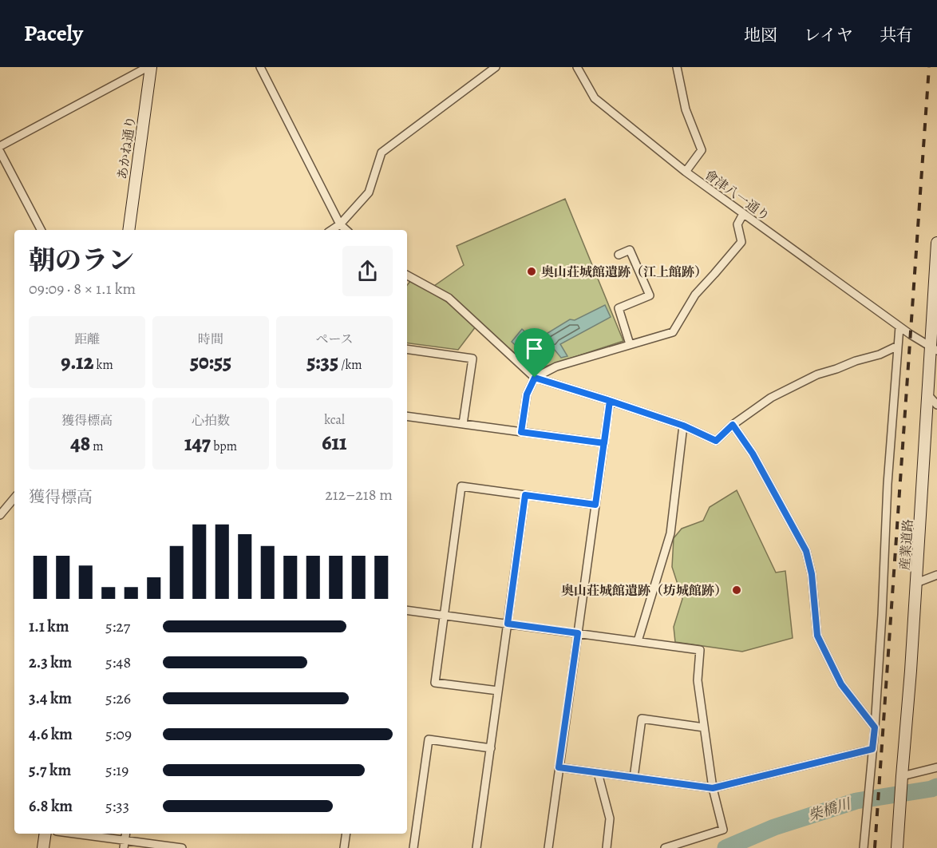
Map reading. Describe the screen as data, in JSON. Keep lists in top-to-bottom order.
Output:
{
  "streets": {
    "street": ["あかね通り", "會津八一通り", "産業道路"]
  },
  "crossings": [
    ["會津八一通り", "産業道路"]
  ],
  "water": ["柴橋川"],
  "places": ["奥山荘城館遺跡（江上館跡）", "奥山荘城館遺跡（坊城館跡）"],
  "page": {
    "header": "Pacely",
    "nav": ["地図", "レイヤ", "共有"],
    "heading": ["朝のラン", "09:09 · 8 × 1.1 km"],
    "stats": [
      ["距離", "9.12 km"],
      ["時間", "50:55"],
      ["ペース", "5:35 /km"],
      ["獲得標高", "48 m"],
      ["心拍数", "147 bpm"],
      ["kcal", "611"]
    ],
    "chart": ["獲得標高", "212–218 m"],
    "list": [
      {
        "name": "1.1 km",
        "note": "5:27"
      },
      {
        "name": "2.3 km",
        "note": "5:48"
      },
      {
        "name": "3.4 km",
        "note": "5:26"
      },
      {
        "name": "4.6 km",
        "note": "5:09"
      },
      {
        "name": "5.7 km",
        "note": "5:19"
      },
      {
        "name": "6.8 km",
        "note": "5:33"
      }
    ]
  }
}
